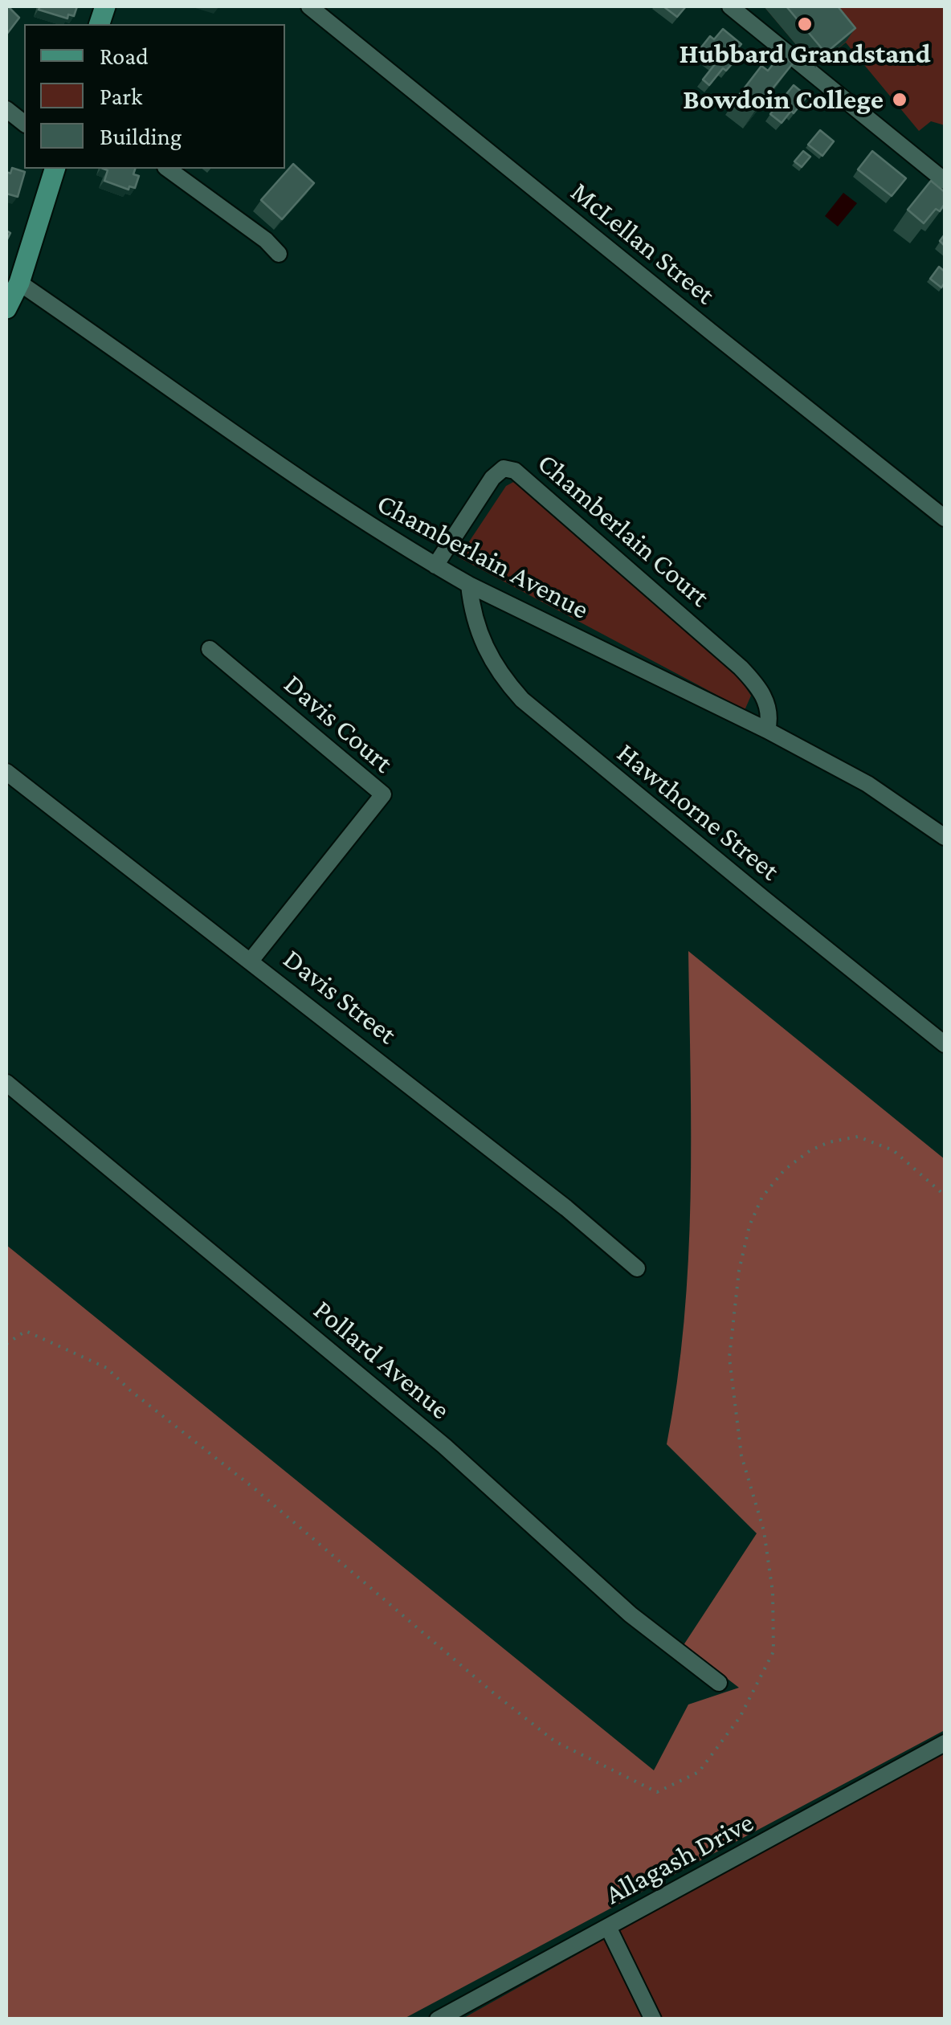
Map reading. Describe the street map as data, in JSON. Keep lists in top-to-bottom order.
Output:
{
  "streets": {
    "street": [
      "McLellan Street",
      "Chamberlain Court",
      "Chamberlain Avenue",
      "Davis Court",
      "Hawthorne Street",
      "Davis Street",
      "Pollard Avenue",
      "Allagash Drive"
    ]
  },
  "crossings": [
    ["Chamberlain Court", "Chamberlain Avenue"],
    ["Chamberlain Avenue", "Hawthorne Street"],
    ["Davis Court", "Davis Street"]
  ],
  "places": ["Hubbard Grandstand", "Bowdoin College"],
  "legend": ["Road", "Park", "Building"]
}
